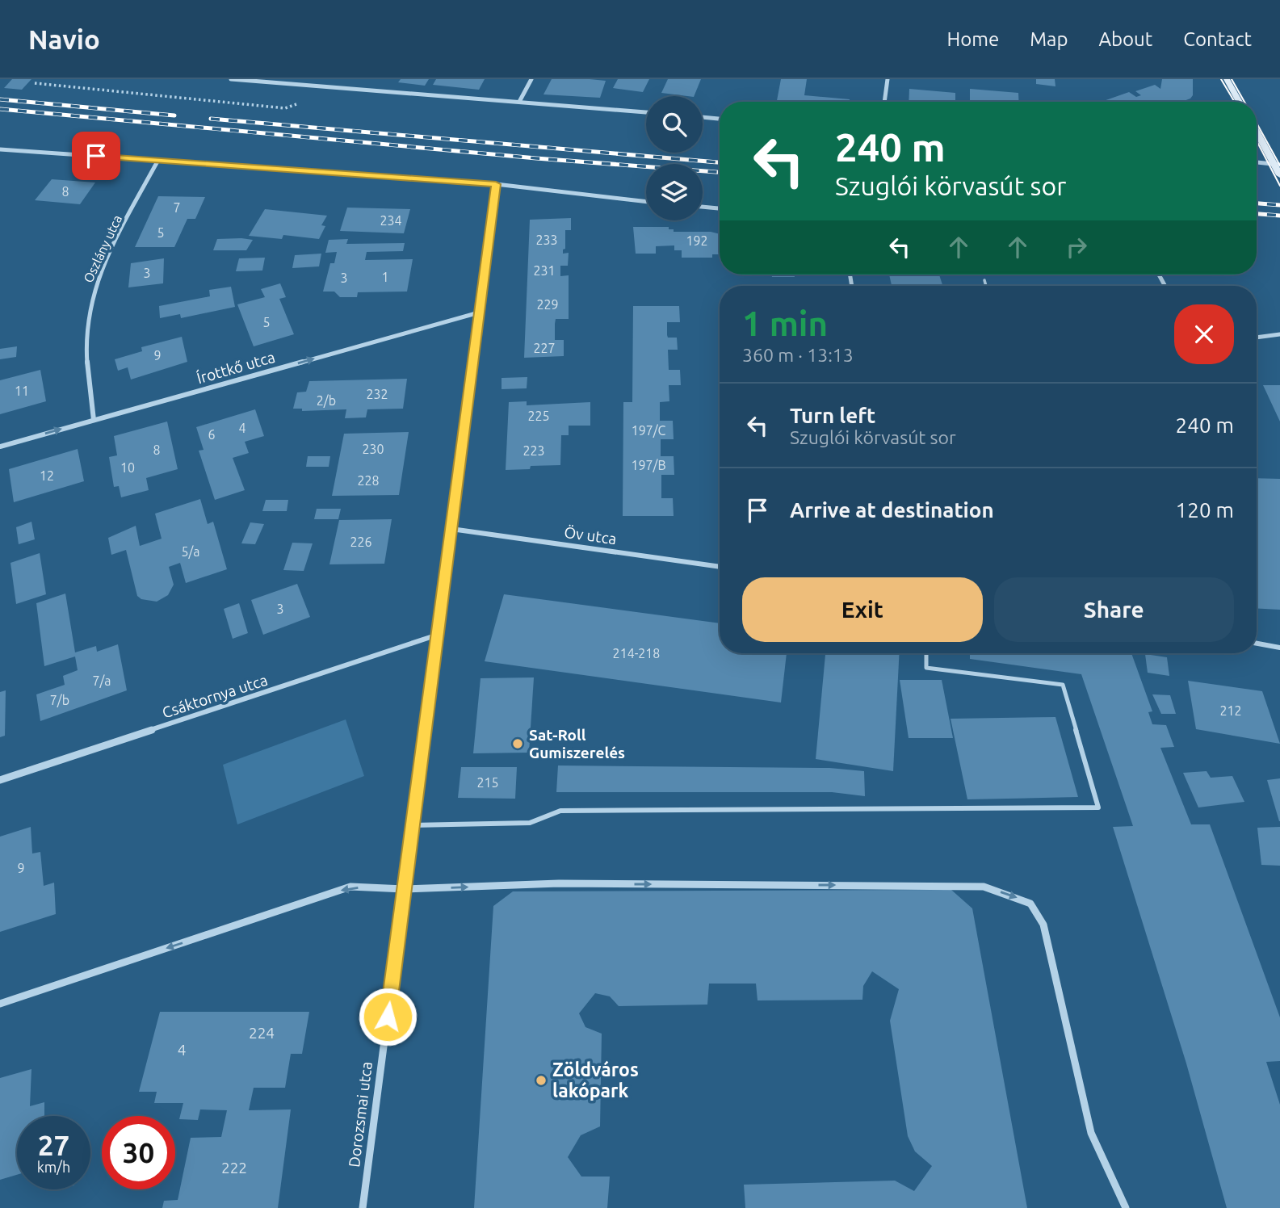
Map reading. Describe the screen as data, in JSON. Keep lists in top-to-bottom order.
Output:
{
  "streets": {
    "street": [
      "Oszlány utca",
      "Írottkő utca",
      "Öv utca",
      "Csáktornya utca",
      "Dorozsmai utca"
    ]
  },
  "crossings": [
    ["Oszlány utca", "Írottkő utca"],
    ["Írottkő utca", "Dorozsmai utca"],
    ["Öv utca", "Dorozsmai utca"],
    ["Csáktornya utca", "Dorozsmai utca"]
  ],
  "one_way": ["Írottkő utca"],
  "places": ["Sat-Roll Gumiszerelés", "Zöldváros lakópark"],
  "house_numbers": [
    "8",
    "7",
    "234",
    "5",
    "233",
    "192",
    "231",
    "3",
    "1",
    "3",
    "229",
    "5",
    "227",
    "9",
    "11",
    "232",
    "2/b",
    "225",
    "4",
    "197/C",
    "6",
    "230",
    "8",
    "223",
    "197/B",
    "10",
    "12",
    "228",
    "226",
    "5/a",
    "3",
    "214-218",
    "7/a",
    "7/b",
    "212",
    "215",
    "9",
    "224",
    "4",
    "222"
  ],
  "page": {
    "header": "Navio",
    "nav": [
      "Home",
      "Map",
      "About",
      "Contact"
    ],
    "turn": ["240 m", "Szuglói körvasút sor"],
    "heading": ["1 min", "360 m · 13:13"],
    "list": [
      {
        "name": "Turn left",
        "note": "Szuglói körvasút sor",
        "value": "240 m"
      },
      {
        "name": "Arrive at destination",
        "value": "120 m"
      }
    ],
    "buttons": ["Exit", "Share"],
    "speed": "27 km/h",
    "limit": "30"
  }
}
